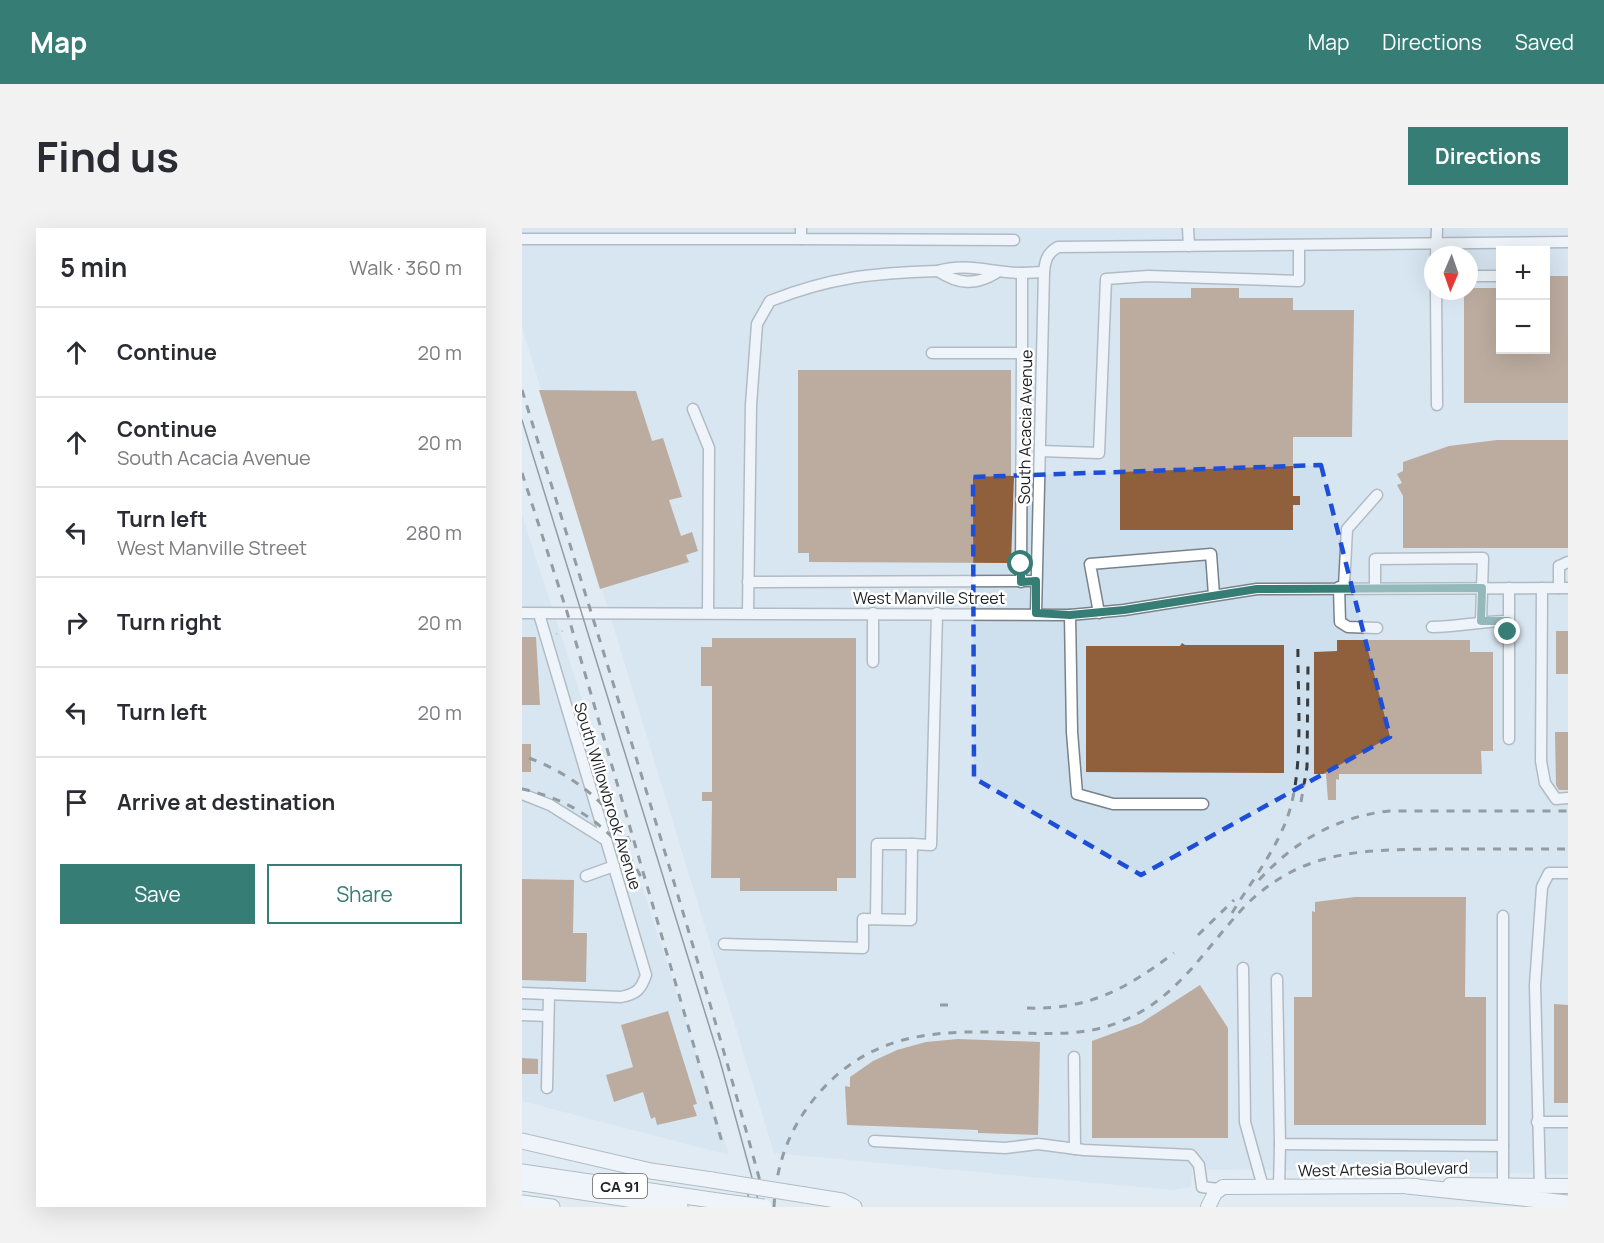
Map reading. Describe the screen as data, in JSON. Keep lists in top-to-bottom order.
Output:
{
  "streets": {
    "highway": ["CA 91"],
    "main road": ["West Artesia Boulevard"],
    "street": ["South Acacia Avenue", "West Manville Street", "South Willowbrook Avenue"]
  },
  "crossings": [
    ["South Acacia Avenue", "West Manville Street"],
    ["West Manville Street", "South Willowbrook Avenue"]
  ],
  "north": "bottom",
  "page": {
    "header": "Map",
    "nav": ["Map", "Directions", "Saved"],
    "title": "Find us",
    "buttons": [
      "Directions",
      ["Save", "Share"]
    ],
    "heading": ["5 min", "Walk · 360 m"],
    "map_buttons": ["+", "−"],
    "list": [
      ["Continue", "20 m"],
      ["Continue", "South Acacia Avenue", "20 m"],
      ["Turn left", "West Manville Street", "280 m"],
      ["Turn right", "20 m"],
      ["Turn left", "20 m"],
      "Arrive at destination"
    ]
  }
}
